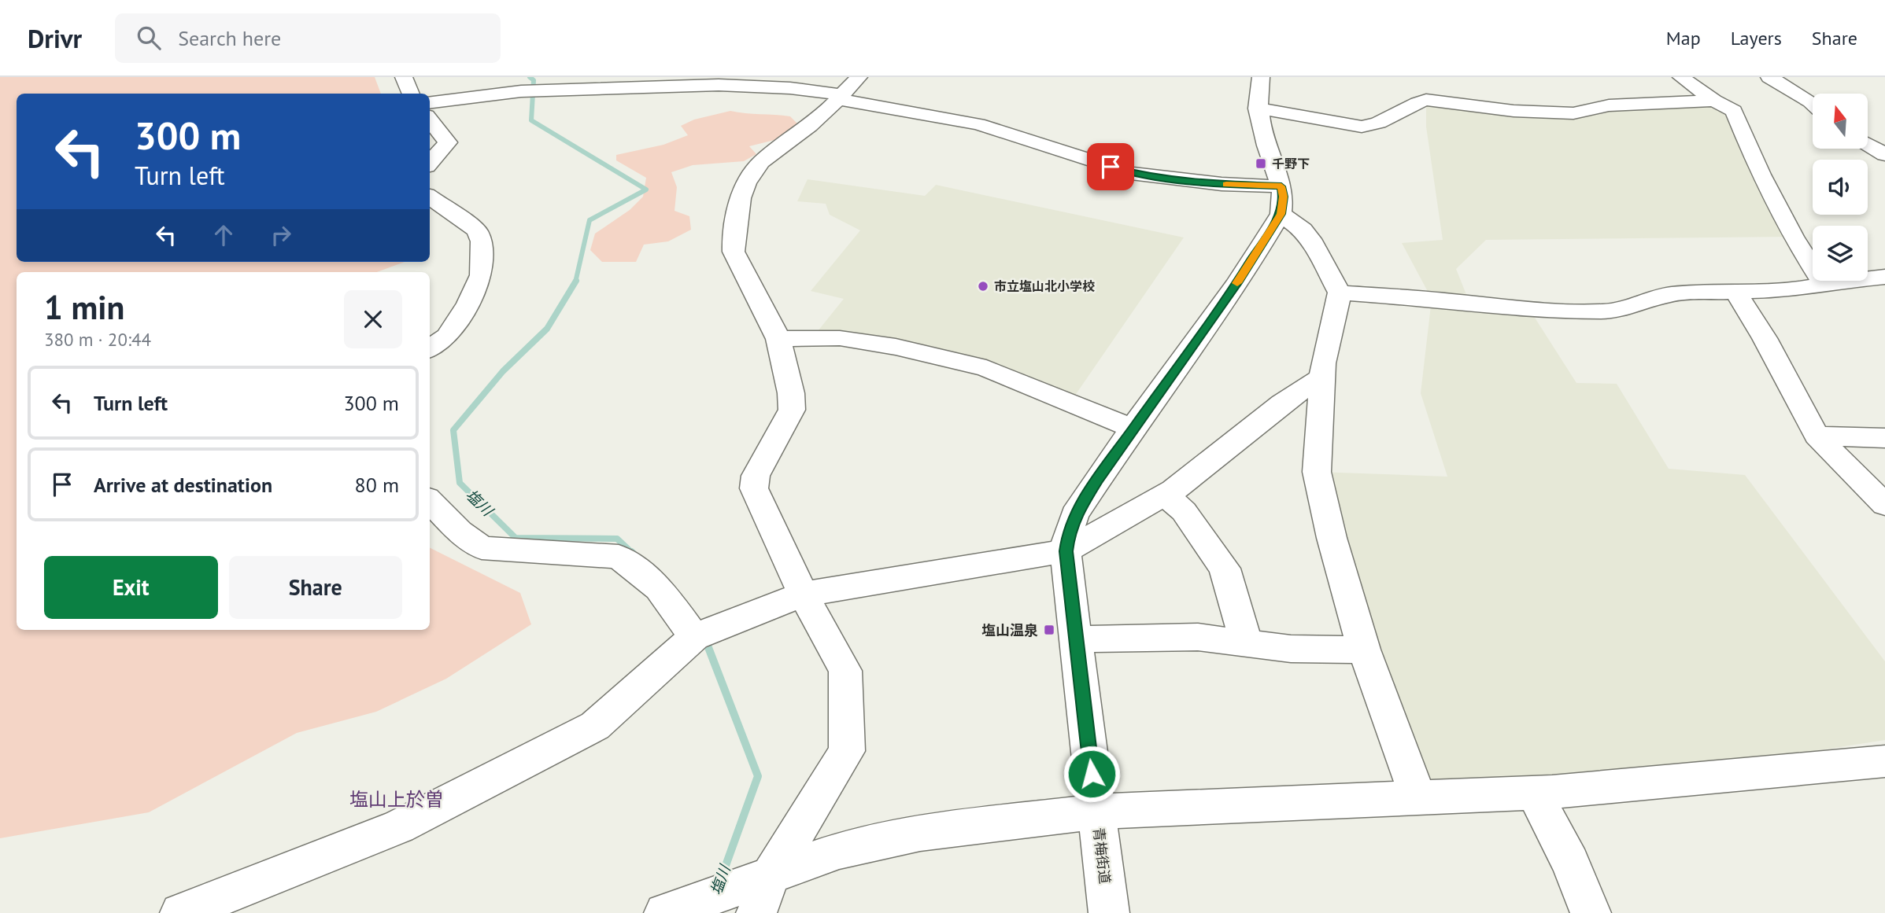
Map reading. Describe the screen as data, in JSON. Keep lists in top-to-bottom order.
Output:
{
  "streets": {
    "street": ["青梅街道"]
  },
  "districts": ["塩山上於曽"],
  "water": ["塩川"],
  "places": {
    "transit": ["千野下", "塩山温泉"],
    "other": ["市立塩山北小学校"]
  },
  "north": "top",
  "page": {
    "header": "Drivr",
    "search": "Search here",
    "nav": ["Map", "Layers", "Share"],
    "turn": ["300 m", "Turn left"],
    "heading": ["1 min", "380 m · 20:44"],
    "list": [
      {
        "name": "Turn left",
        "value": "300 m"
      },
      {
        "name": "Arrive at destination",
        "value": "80 m"
      }
    ],
    "buttons": ["Exit", "Share"]
  }
}
